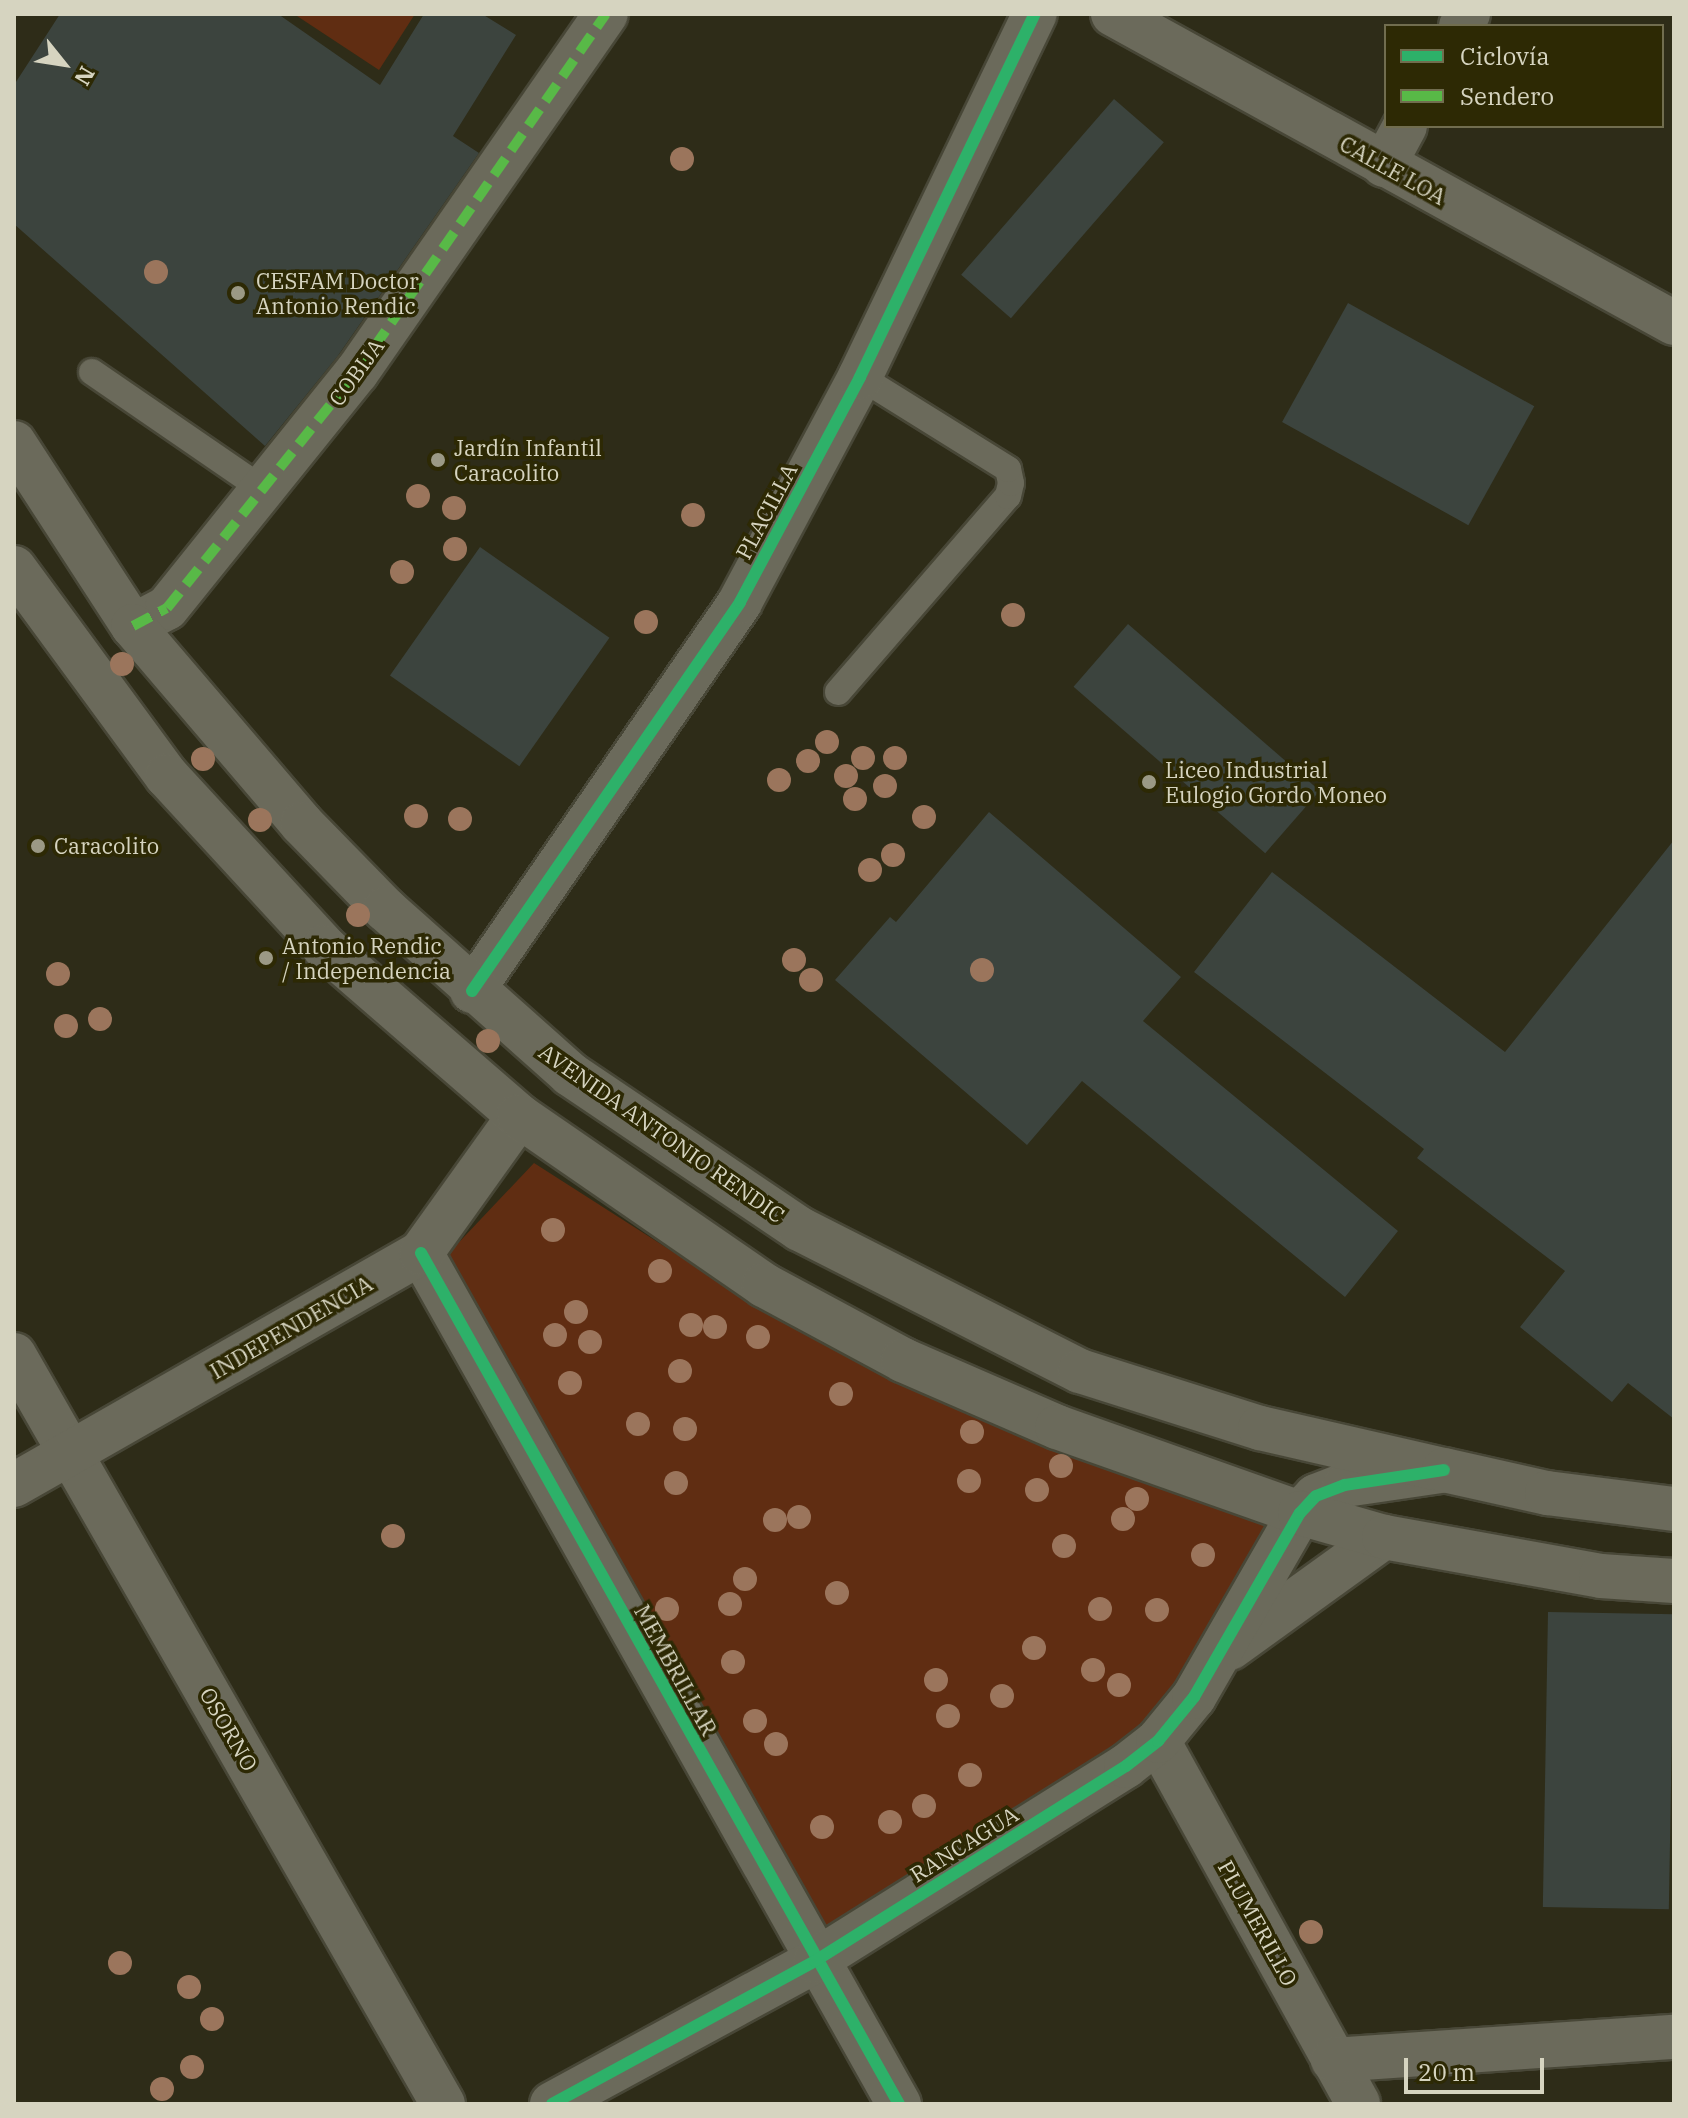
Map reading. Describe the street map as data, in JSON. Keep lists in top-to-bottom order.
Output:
{
  "streets": {
    "street": [
      "CALLE LOA",
      "COBIJA",
      "PLACILLA",
      "AVENIDA ANTONIO RENDIC",
      "INDEPENDENCIA",
      "MEMBRILLAR",
      "OSORNO",
      "RANCAGUA",
      "PLUMERILLO"
    ]
  },
  "crossings": [
    ["COBIJA", "AVENIDA ANTONIO RENDIC"],
    ["PLACILLA", "AVENIDA ANTONIO RENDIC"],
    ["AVENIDA ANTONIO RENDIC", "RANCAGUA"],
    ["INDEPENDENCIA", "MEMBRILLAR"],
    ["INDEPENDENCIA", "OSORNO"],
    ["MEMBRILLAR", "RANCAGUA"],
    ["RANCAGUA", "PLUMERILLO"]
  ],
  "places": [
    "CESFAM Doctor Antonio Rendic",
    "Jardín Infantil Caracolito",
    "Liceo Industrial Eulogio Gordo Moneo",
    "Caracolito",
    "Antonio Rendic / Independencia"
  ],
  "legend": ["Ciclovía", "Sendero"],
  "scale_bar": "20 m",
  "north": "bottom right"
}
